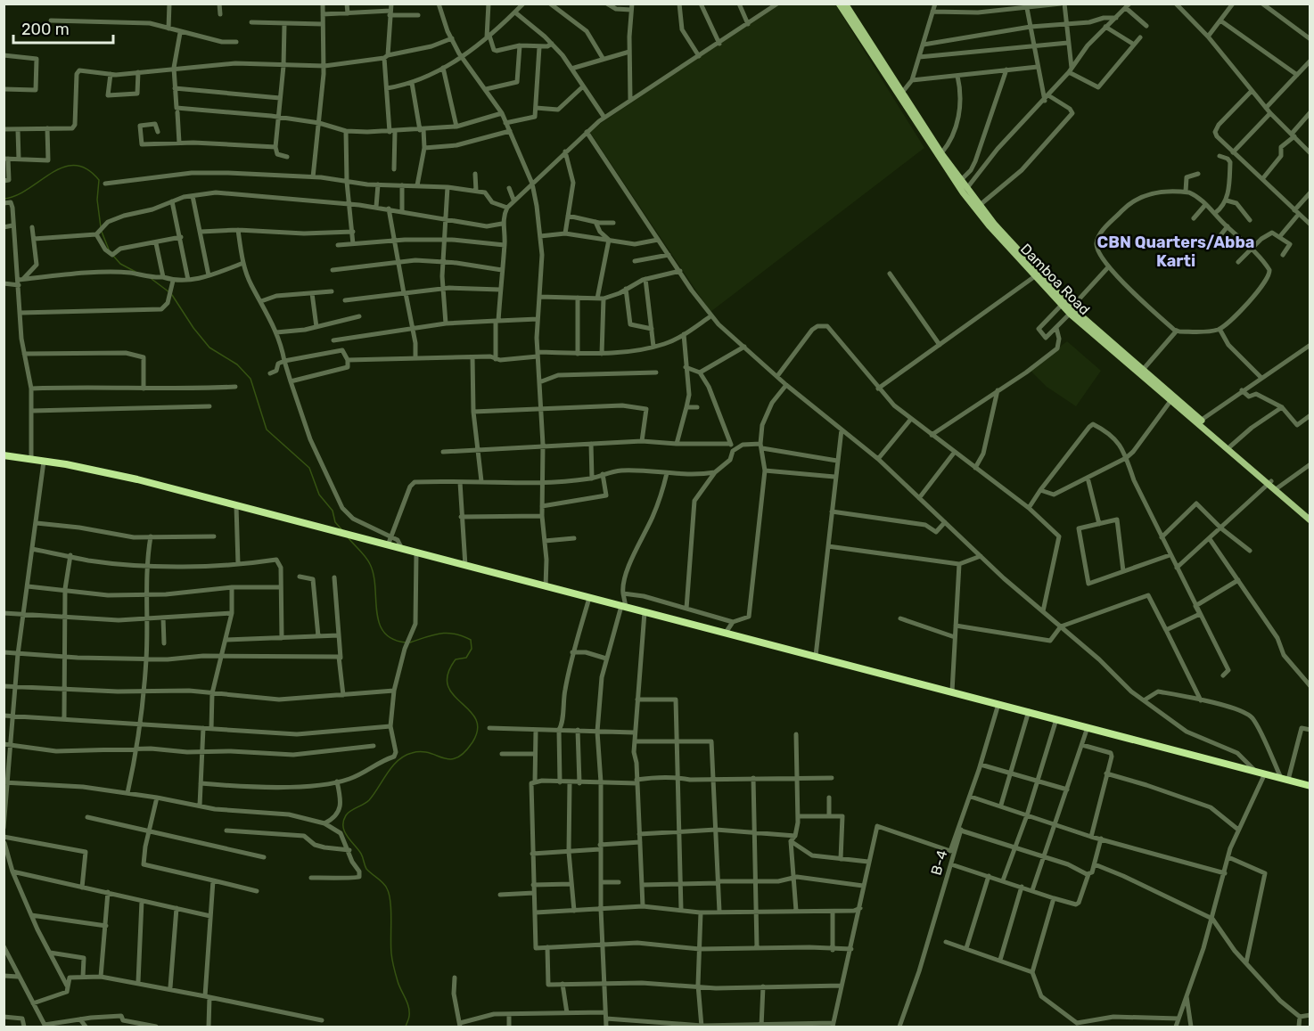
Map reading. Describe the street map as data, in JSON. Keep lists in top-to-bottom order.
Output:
{
  "streets": {
    "main road": ["Damboa Road"],
    "street": ["B-4"]
  },
  "districts": ["CBN Quarters/Abba Karti"],
  "scale_bar": "200 m"
}
